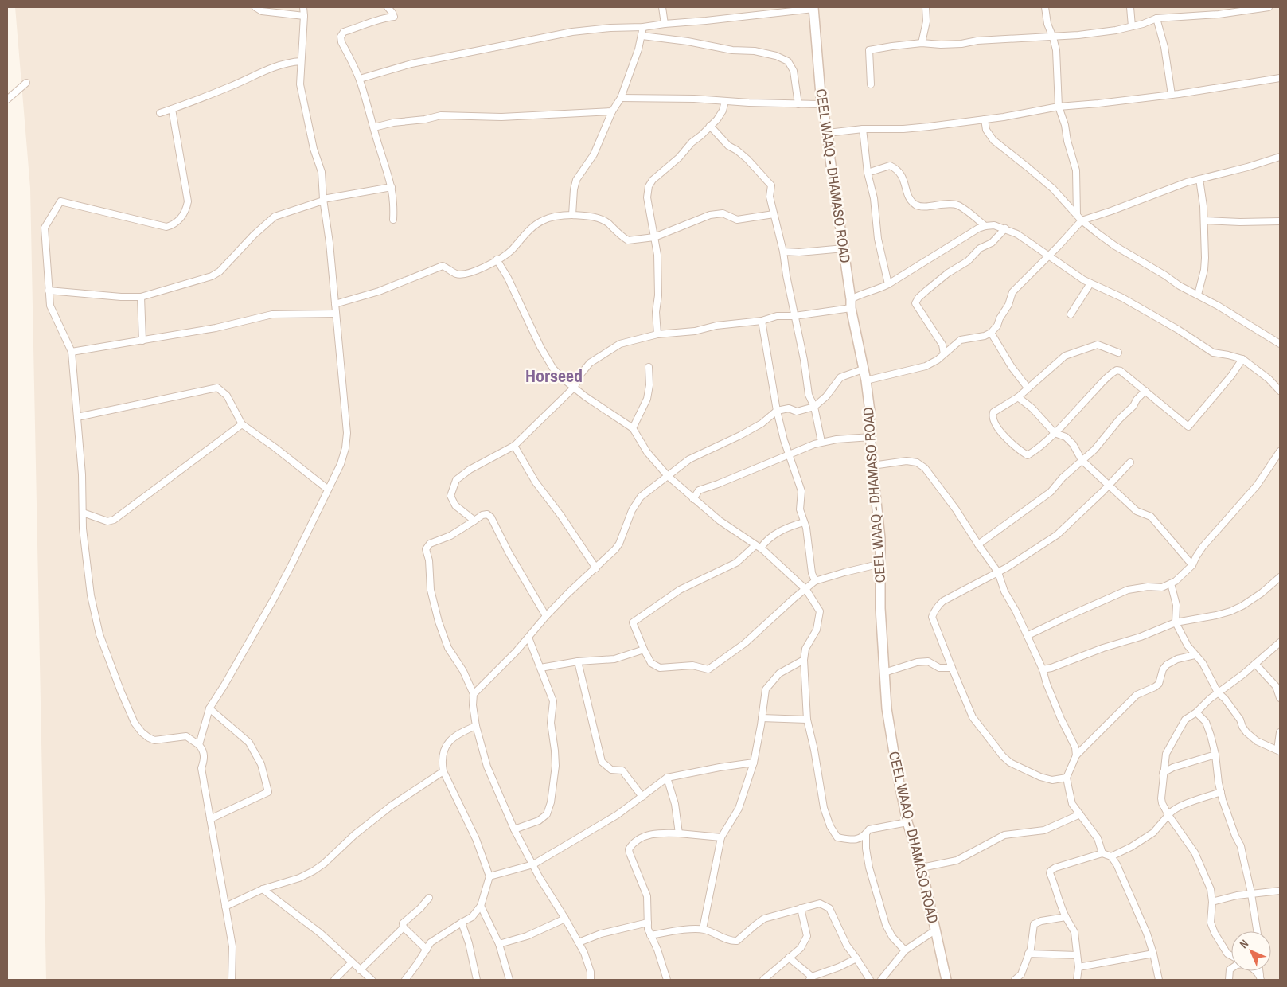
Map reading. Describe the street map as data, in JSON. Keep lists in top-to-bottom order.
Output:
{
  "streets": {
    "main road": ["CEEL WAAQ - DHAMASO ROAD"]
  },
  "districts": ["Horseed"],
  "north": "top left"
}
